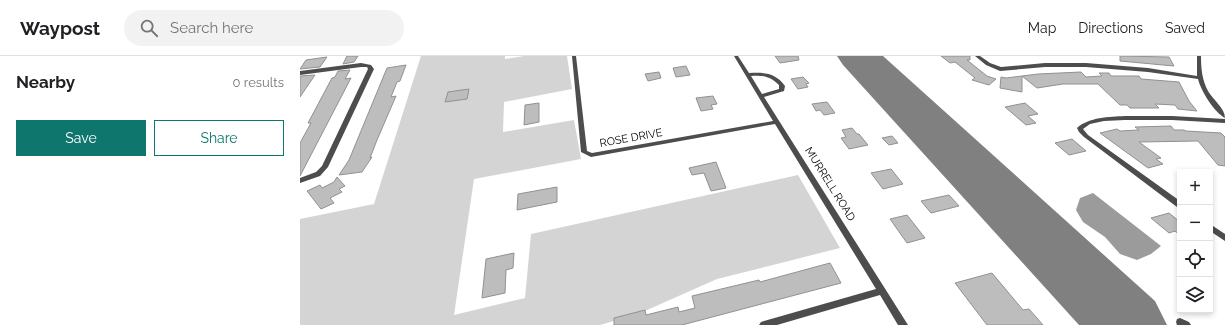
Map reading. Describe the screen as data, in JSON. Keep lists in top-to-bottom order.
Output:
{
  "streets": {
    "street": ["ROSE DRIVE", "MURRELL ROAD"]
  },
  "crossings": [
    ["ROSE DRIVE", "MURRELL ROAD"]
  ],
  "page": {
    "header": "Waypost",
    "search": "Search here",
    "nav": ["Map", "Directions", "Saved"],
    "heading": ["Nearby", "0 results"],
    "buttons": ["Save", "Share"],
    "map_buttons": ["+", "−"]
  }
}
